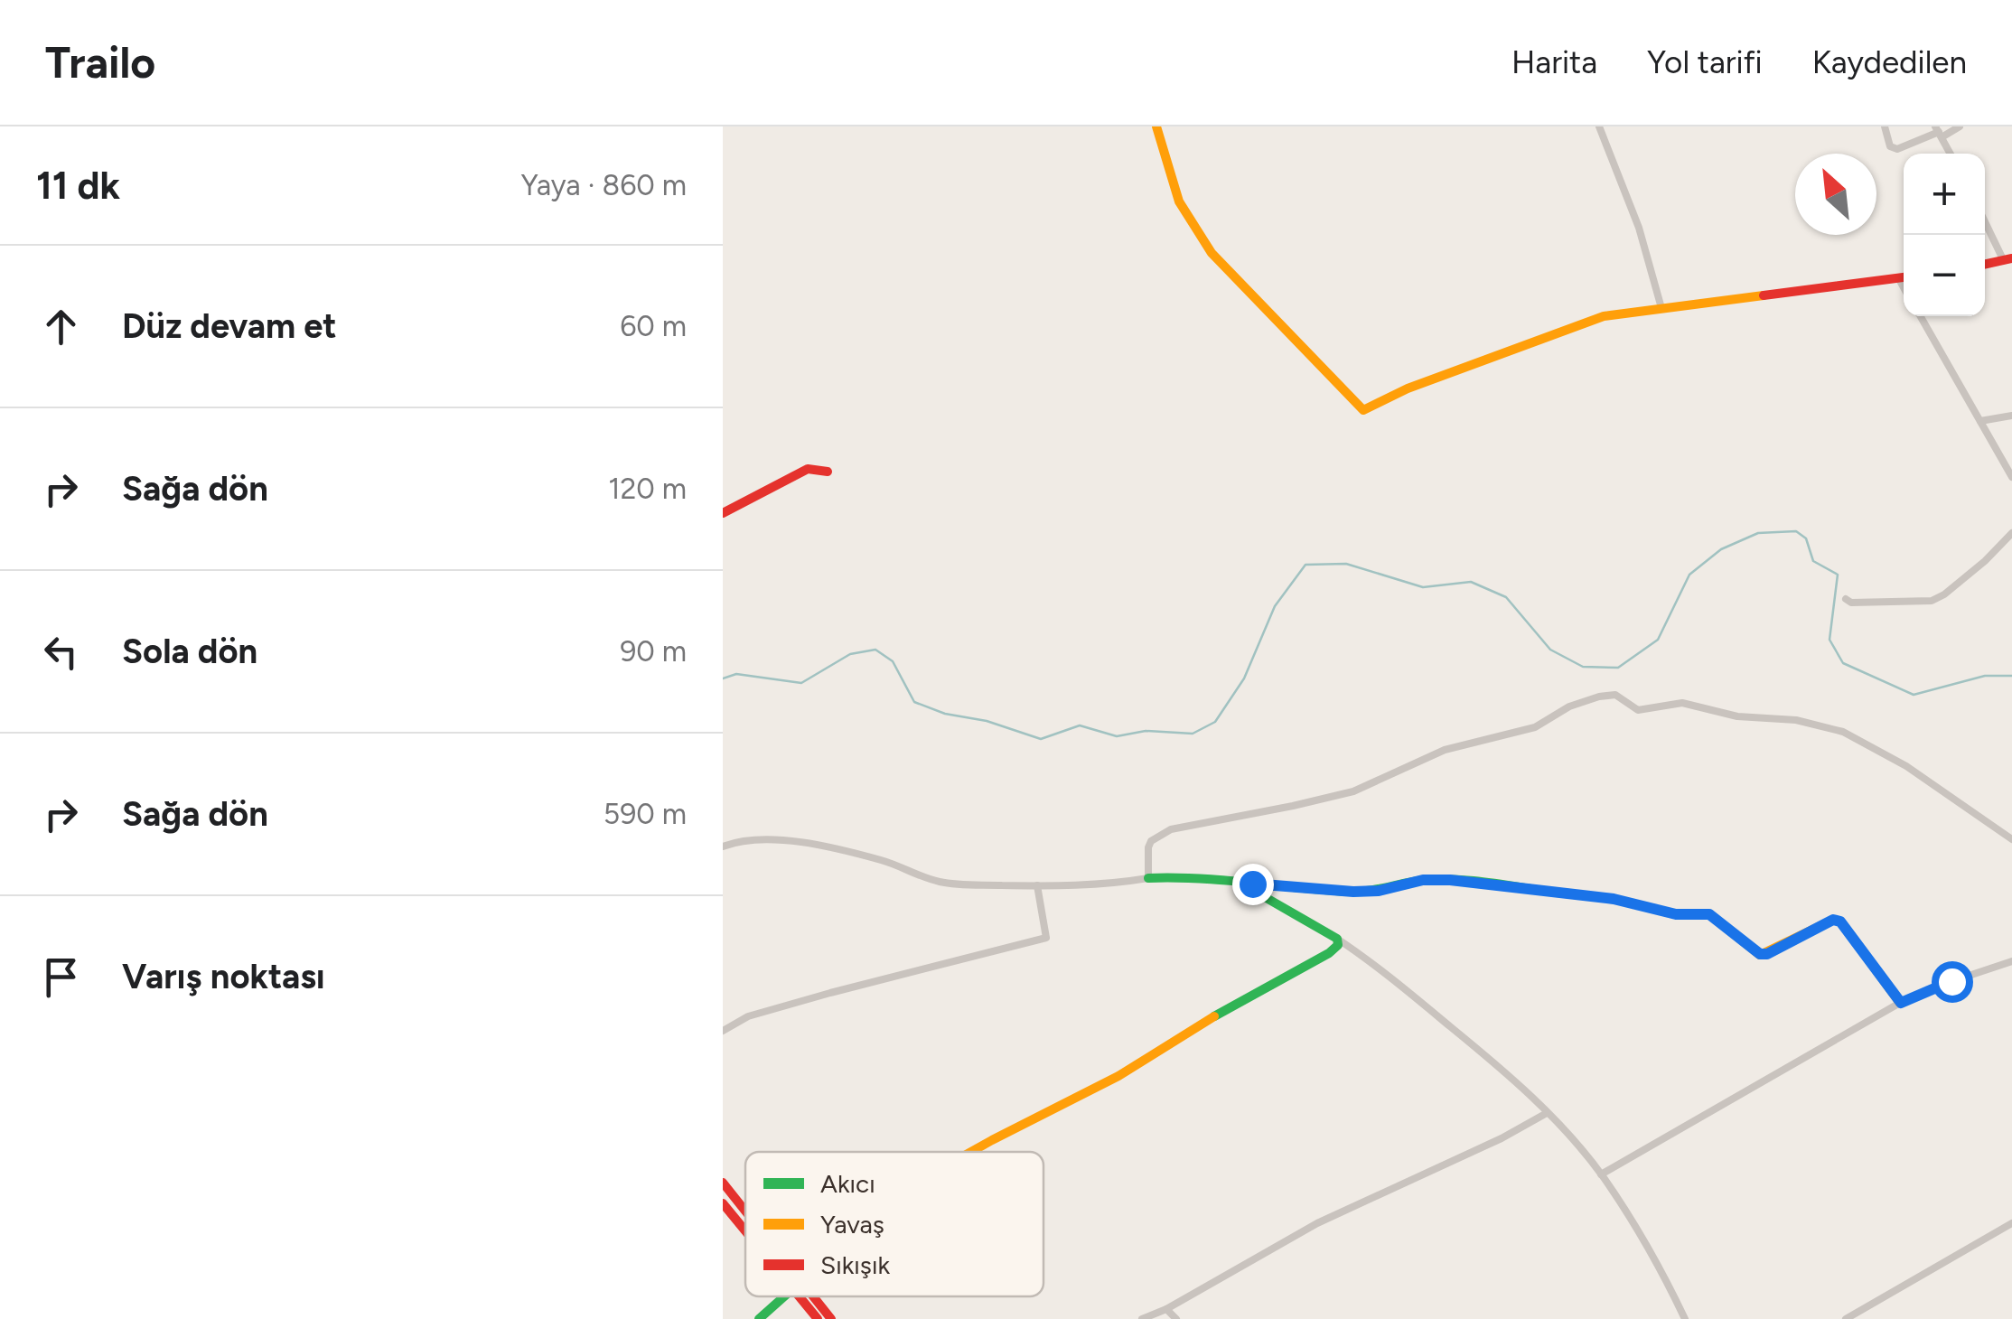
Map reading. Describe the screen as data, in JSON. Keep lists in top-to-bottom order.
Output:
{
  "legend": ["Akıcı", "Yavaş", "Sıkışık"],
  "north": "top left",
  "page": {
    "header": "Trailo",
    "nav": ["Harita", "Yol tarifi", "Kaydedilen"],
    "heading": ["11 dk", "Yaya · 860 m"],
    "map_buttons": ["+", "−"],
    "list": [
      ["Düz devam et", "60 m"],
      ["Sağa dön", "120 m"],
      ["Sola dön", "90 m"],
      ["Sağa dön", "590 m"],
      "Varış noktası"
    ]
  }
}
